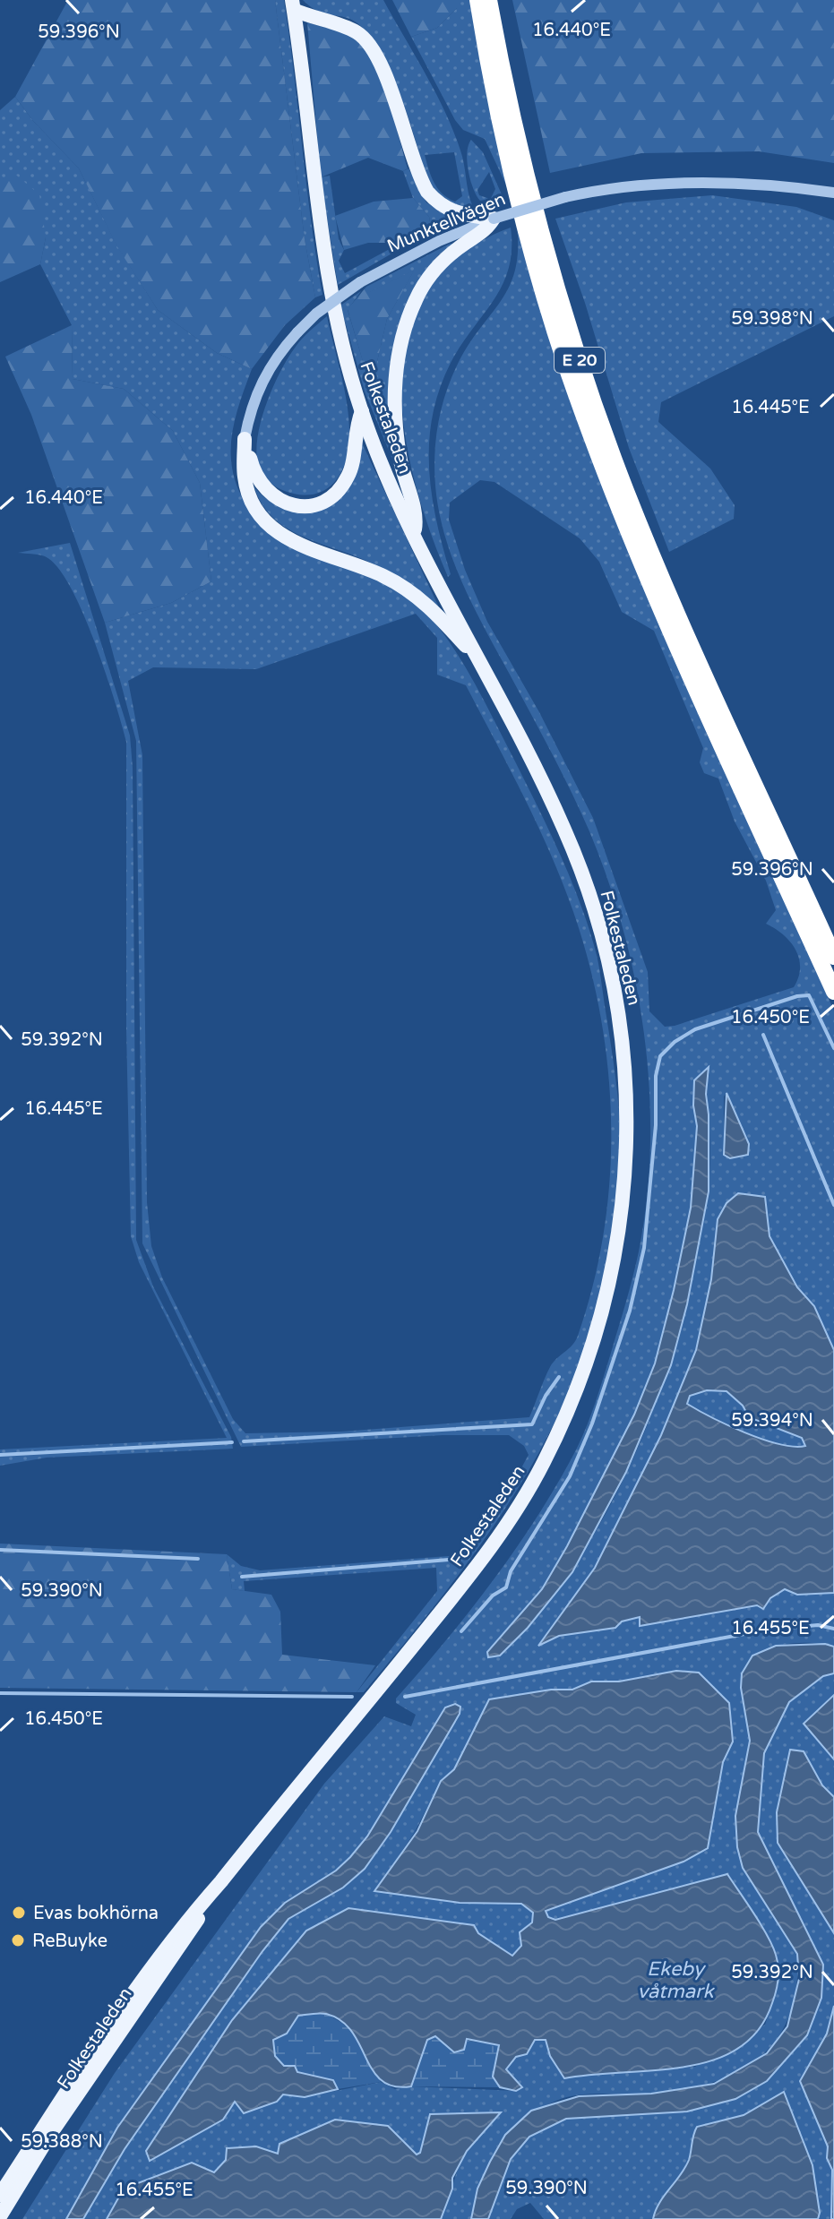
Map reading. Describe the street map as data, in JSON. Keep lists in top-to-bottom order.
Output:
{
  "streets": {
    "highway": ["E 20"],
    "main road": ["Folkestaleden"],
    "street": ["Munktellvägen"]
  },
  "water": ["Ekeby våtmark"],
  "places": ["Evas bokhörna", "ReBuyke"],
  "coordinates": [
    "16.440°E",
    "59.396°N",
    "59.398°N",
    "16.445°E",
    "16.450°E",
    "59.392°N",
    "59.394°N",
    "59.390°N",
    "16.455°E",
    "59.388°N"
  ]
}
